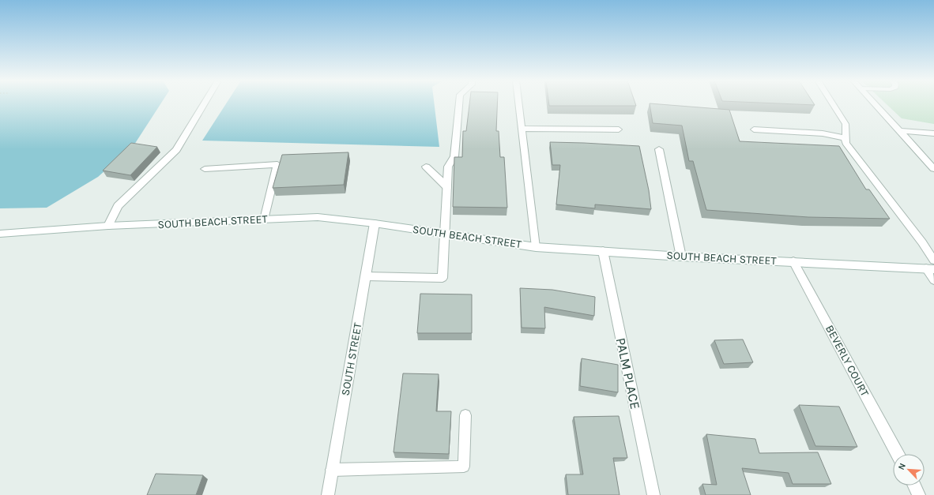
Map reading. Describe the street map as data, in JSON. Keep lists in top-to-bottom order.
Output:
{
  "streets": {
    "street": [
      "SOUTH BEACH STREET",
      "SOUTH STREET",
      "BEVERLY COURT",
      "PALM PLACE"
    ]
  },
  "crossings": [
    ["SOUTH BEACH STREET", "SOUTH STREET"],
    ["SOUTH BEACH STREET", "BEVERLY COURT"],
    ["SOUTH BEACH STREET", "PALM PLACE"]
  ],
  "north": "top left"
}
